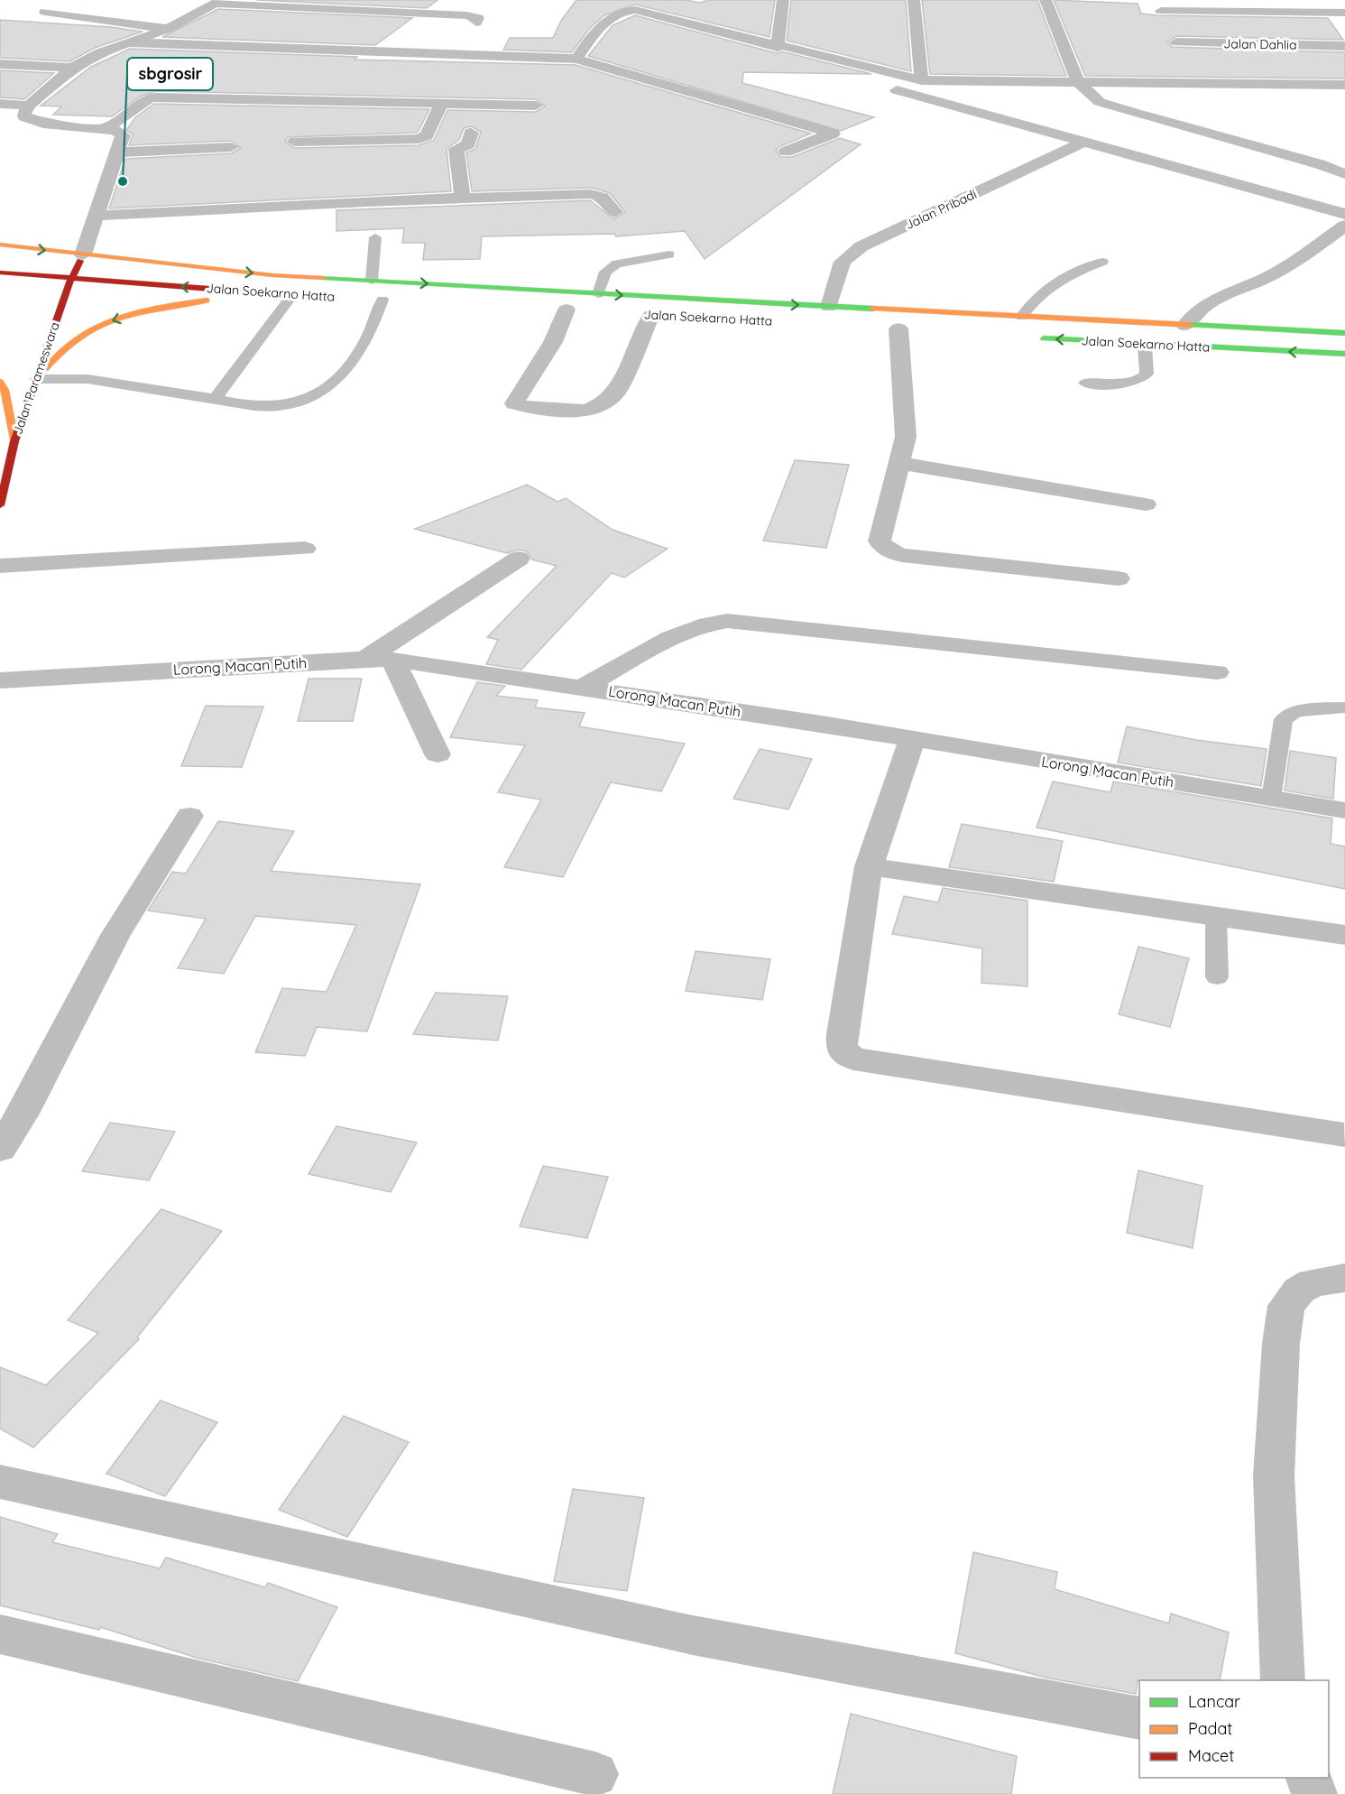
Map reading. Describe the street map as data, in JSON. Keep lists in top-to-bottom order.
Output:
{
  "streets": {
    "highway": ["Jalan Soekarno Hatta", "Jalan Parameswara"],
    "street": ["Jalan Dahlia", "Jalan Pribadi", "Lorong Macan Putih"]
  },
  "crossings": [
    ["Jalan Pribadi", "Jalan Soekarno Hatta"],
    ["Jalan Soekarno Hatta", "Jalan Parameswara"]
  ],
  "places": ["sbgrosir"],
  "legend": ["Lancar", "Padat", "Macet"]
}
